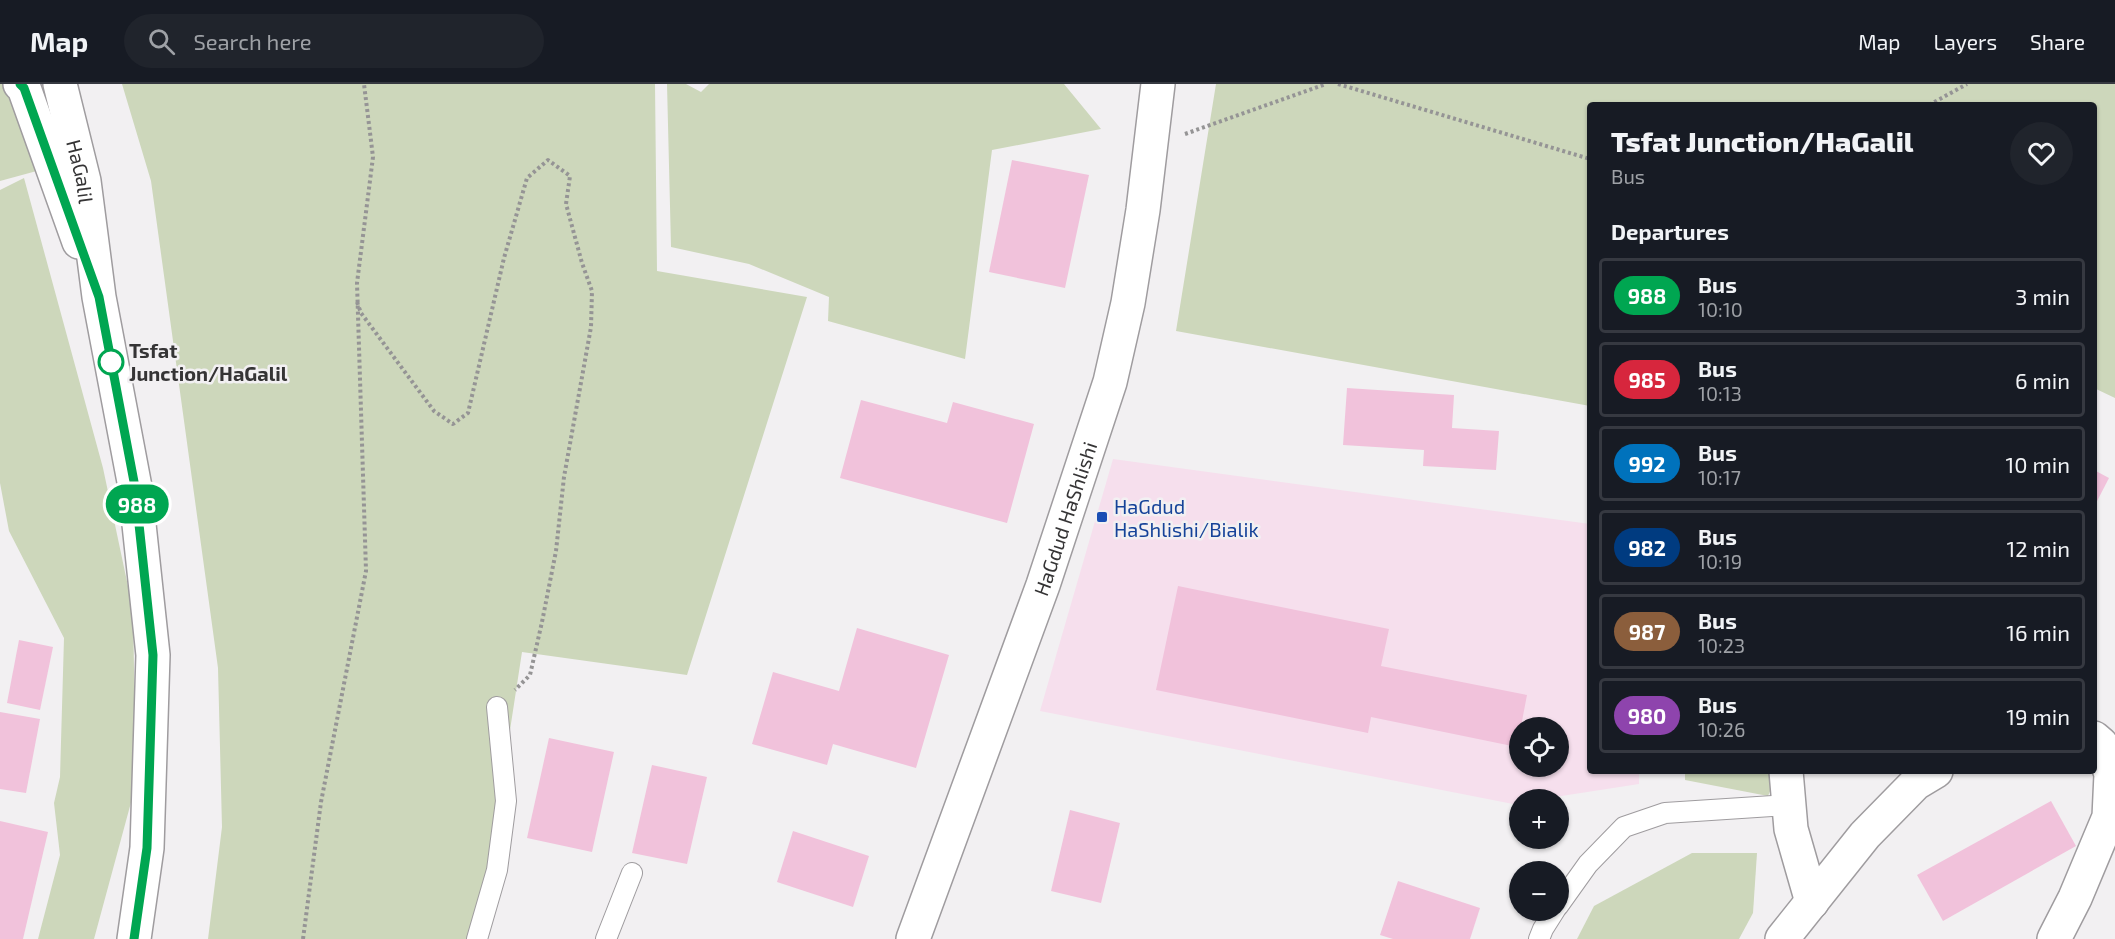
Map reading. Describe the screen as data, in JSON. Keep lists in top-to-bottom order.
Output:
{
  "streets": {
    "street": ["HaGalil", "HaGdud HaShlishi"]
  },
  "places": {
    "other": ["Tsfat Junction/HaGalil"],
    "transit": ["HaGdud HaShlishi/Bialik"]
  },
  "lines": ["bus line 988"],
  "page": {
    "header": "Map",
    "search": "Search here",
    "nav": ["Map", "Layers", "Share"],
    "on_map": "988",
    "heading": [
      ["Tsfat Junction/HaGalil", "Bus"],
      "Departures"
    ],
    "list": [
      {
        "mark": "988",
        "name": "Bus",
        "note": "10:10",
        "value": "3 min"
      },
      {
        "mark": "985",
        "name": "Bus",
        "note": "10:13",
        "value": "6 min"
      },
      {
        "mark": "992",
        "name": "Bus",
        "note": "10:17",
        "value": "10 min"
      },
      {
        "mark": "982",
        "name": "Bus",
        "note": "10:19",
        "value": "12 min"
      },
      {
        "mark": "987",
        "name": "Bus",
        "note": "10:23",
        "value": "16 min"
      },
      {
        "mark": "980",
        "name": "Bus",
        "note": "10:26",
        "value": "19 min"
      }
    ],
    "map_buttons": ["+", "−"]
  }
}
